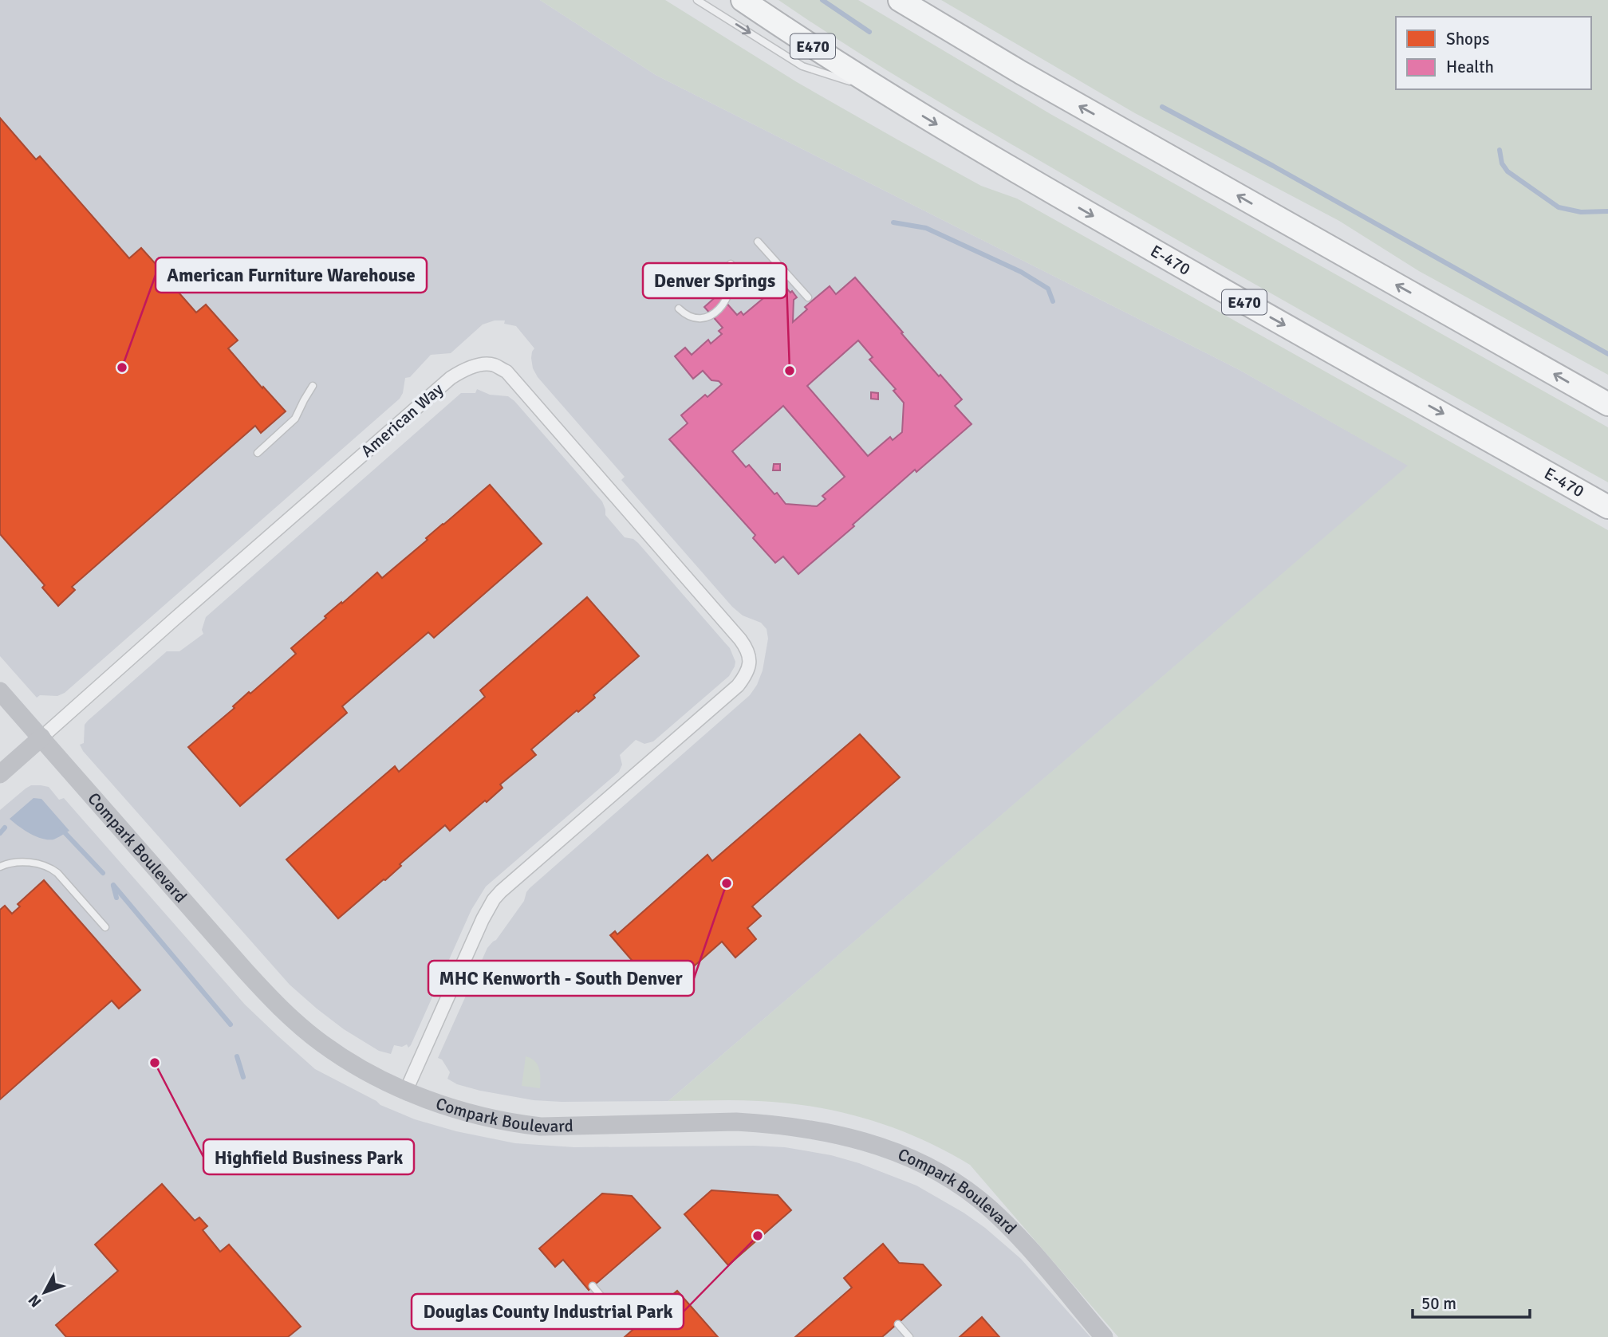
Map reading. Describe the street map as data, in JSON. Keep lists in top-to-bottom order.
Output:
{
  "streets": {
    "highway": ["E470", "E-470"],
    "street": ["American Way", "Compark Boulevard"]
  },
  "crossings": [
    ["American Way", "Compark Boulevard"]
  ],
  "places": [
    "American Furniture Warehouse",
    "Denver Springs",
    "MHC Kenworth - South Denver",
    "Highfield Business Park",
    "Douglas County Industrial Park"
  ],
  "legend": ["Shops", "Health"],
  "scale_bar": "50 m",
  "north": "bottom left"
}
